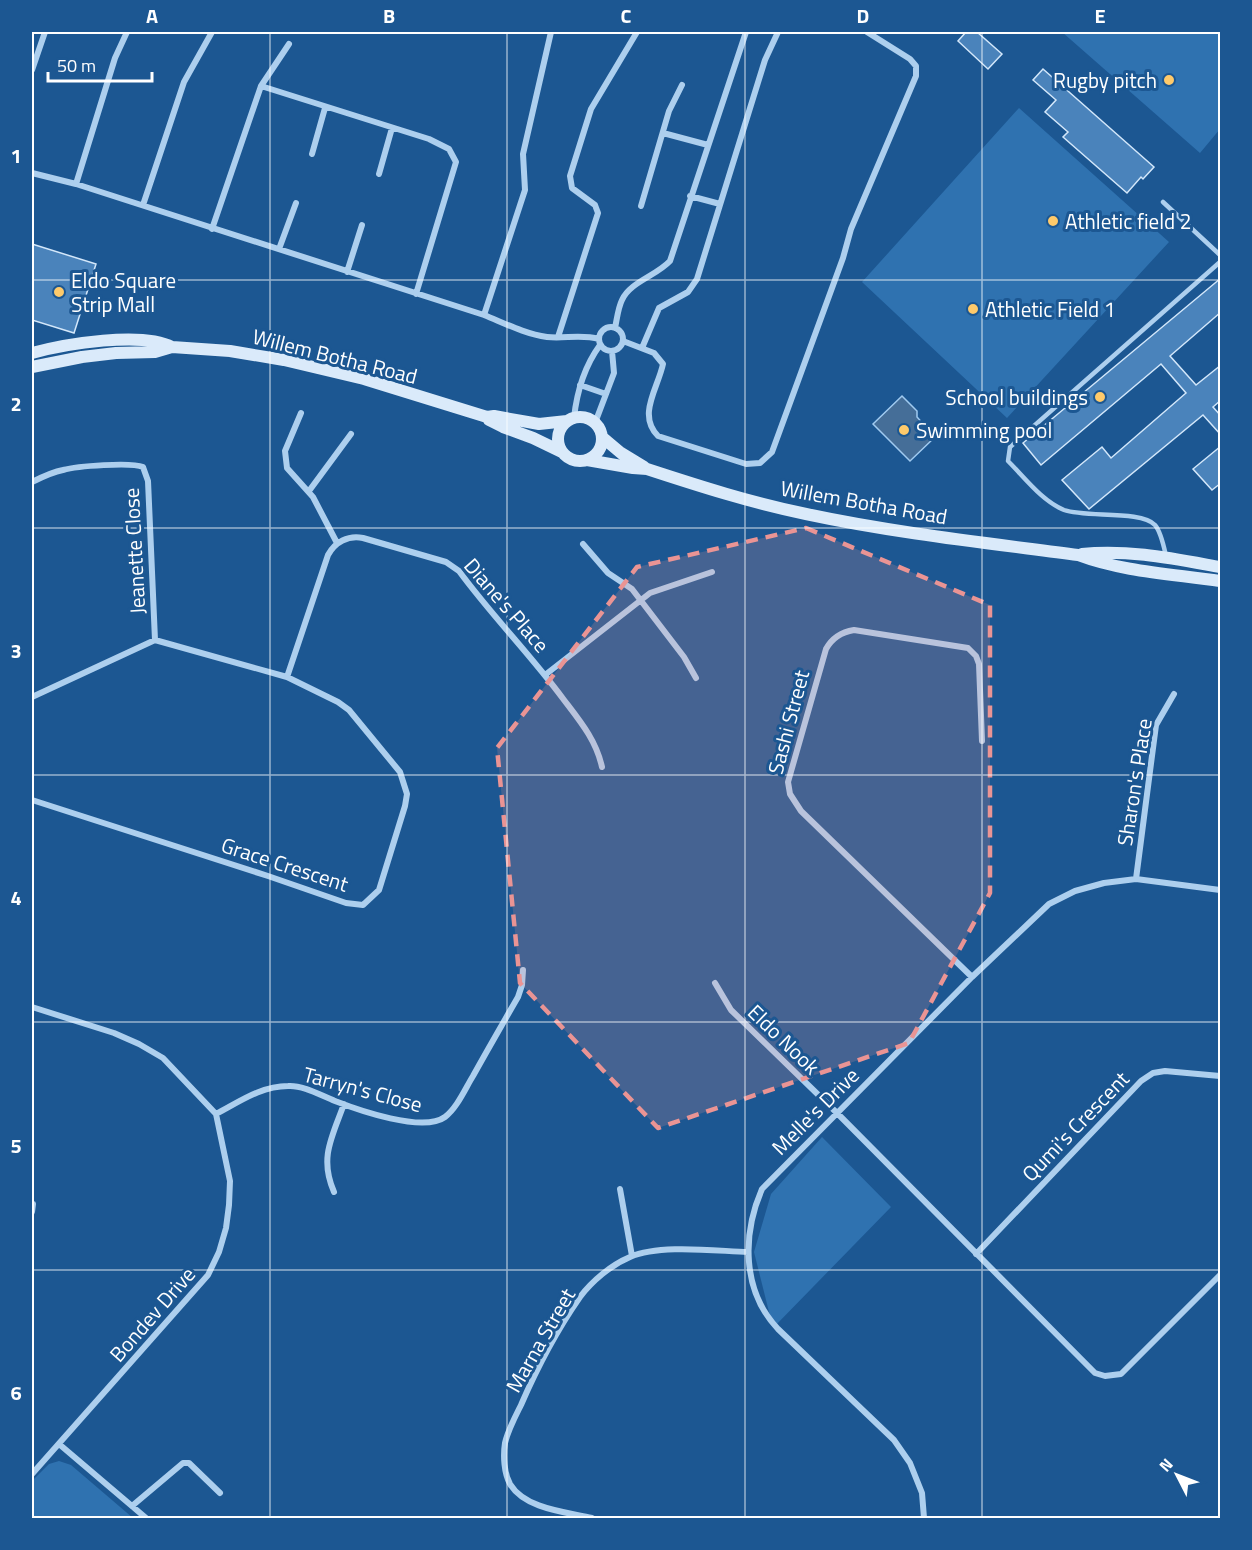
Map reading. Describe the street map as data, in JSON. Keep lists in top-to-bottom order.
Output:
{
  "streets": {
    "street": [
      "Willem Botha Road",
      "Jeanette Close",
      "Diane's Place",
      "Sashi Street",
      "Sharon's Place",
      "Grace Crescent",
      "Eldo Nook",
      "Tarryn's Close",
      "Melle's Drive",
      "Qumi's Crescent",
      "Bondev Drive",
      "Marna Street"
    ]
  },
  "crossings": [
    ["Jeanette Close", "Grace Crescent"],
    ["Sashi Street", "Melle's Drive"],
    ["Sharon's Place", "Melle's Drive"],
    ["Eldo Nook", "Melle's Drive"],
    ["Tarryn's Close", "Bondev Drive"],
    ["Melle's Drive", "Marna Street"]
  ],
  "places": [
    "Rugby pitch",
    "Athletic field 2",
    "Eldo Square Strip Mall",
    "Athletic Field 1",
    "School buildings",
    "Swimming pool"
  ],
  "scale_bar": "50 m",
  "north": "top left",
  "grid": {
    "columns": [
      "A",
      "B",
      "C",
      "D",
      "E"
    ],
    "rows": [
      "1",
      "2",
      "3",
      "4",
      "5",
      "6"
    ]
  }
}
